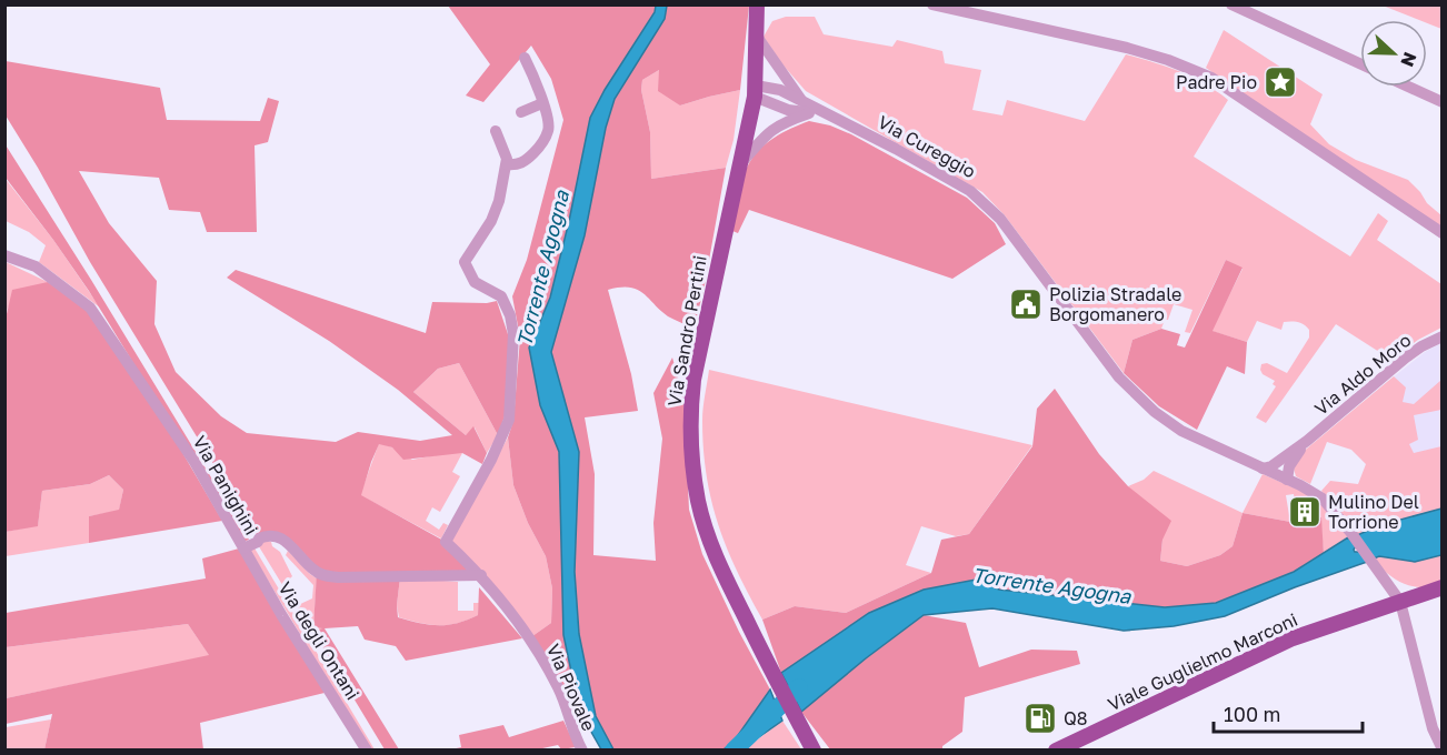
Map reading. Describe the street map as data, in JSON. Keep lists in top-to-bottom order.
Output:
{
  "streets": {
    "main road": ["Via Sandro Pertini", "Viale Guglielmo Marconi"],
    "street": [
      "Via Cureggio",
      "Via Aldo Moro",
      "Via Panighini",
      "Via degli Ontani",
      "Via Piovale"
    ]
  },
  "crossings": [
    ["Via Cureggio", "Via Aldo Moro"],
    ["Via Cureggio", "Viale Guglielmo Marconi"],
    ["Via Panighini", "Via degli Ontani"],
    ["Via Panighini", "Via Piovale"]
  ],
  "water": ["Torrente Agogna"],
  "places": {
    "place": ["Padre Pio"],
    "public building": ["Polizia Stradale Borgomanero"],
    "building": ["Mulino Del Torrione"],
    "fuel station": ["Q8"]
  },
  "scale_bar": "100 m",
  "north": "right"
}
